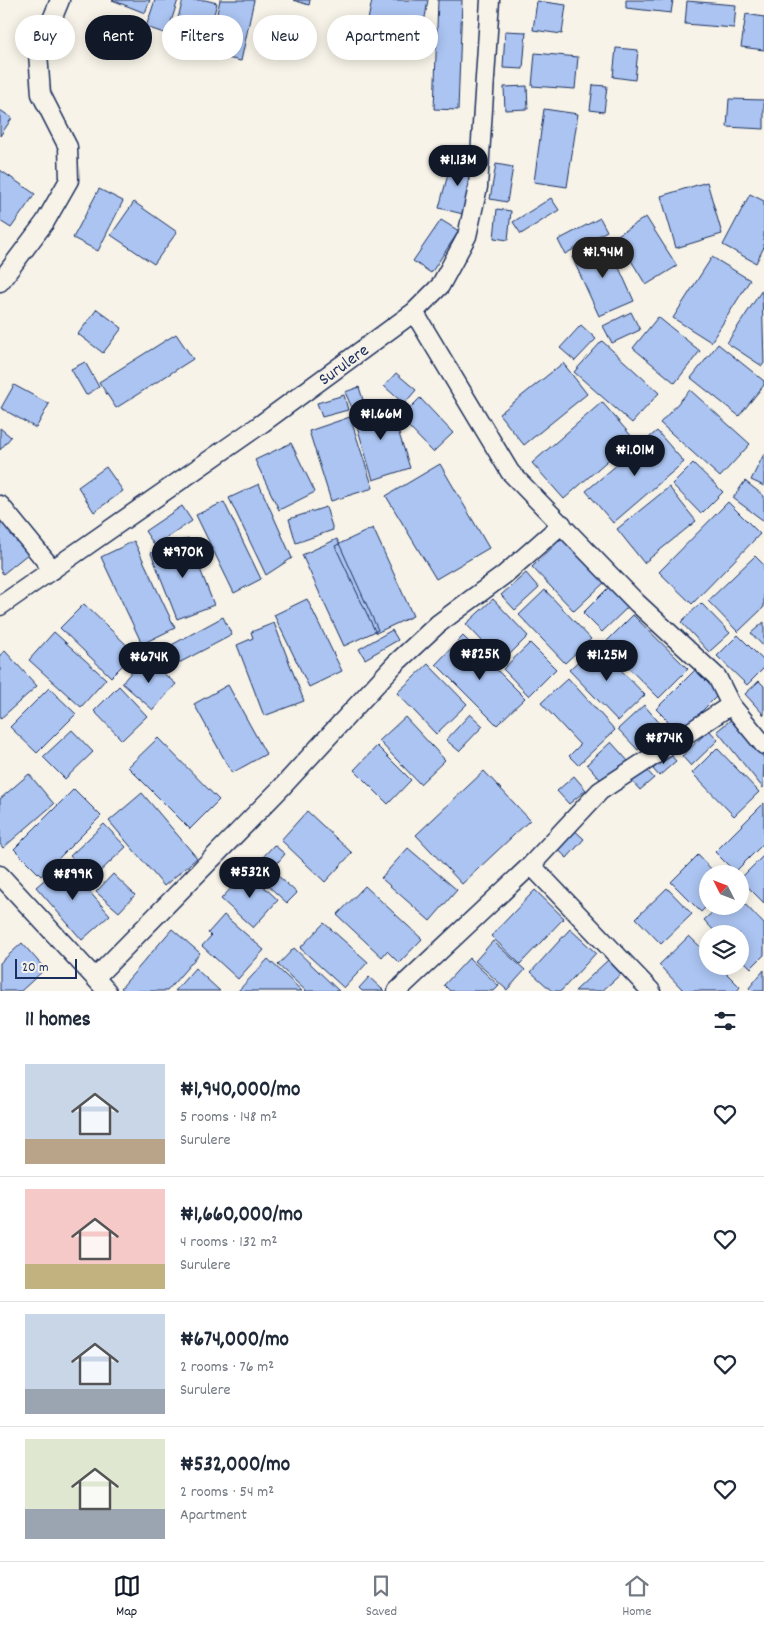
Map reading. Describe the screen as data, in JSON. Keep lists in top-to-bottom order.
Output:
{
  "streets": {
    "street": ["Surulere"]
  },
  "scale_bar": "20 m",
  "north": "top left",
  "page": {
    "chip": [
      "Buy",
      "Rent",
      "Filters",
      "New",
      "Apartment"
    ],
    "price": [
      "₦1.13M",
      "₦1.94M",
      "₦1.66M",
      "₦1.01M",
      "₦970K",
      "₦825K",
      "₦1.25M",
      "₦674K",
      "₦874K",
      "₦532K",
      "₦899K"
    ],
    "scale": "20 m",
    "heading": "11 homes",
    "list": [
      {
        "name": "₦1,940,000/mo",
        "note": "5 rooms · 148 m² · Surulere"
      },
      {
        "name": "₦1,660,000/mo",
        "note": "4 rooms · 132 m² · Surulere"
      },
      {
        "name": "₦674,000/mo",
        "note": "2 rooms · 76 m² · Surulere"
      },
      {
        "name": "₦532,000/mo",
        "note": "2 rooms · 54 m² · Apartment"
      }
    ],
    "tabs": ["Map", "Saved", "Home"]
  }
}
